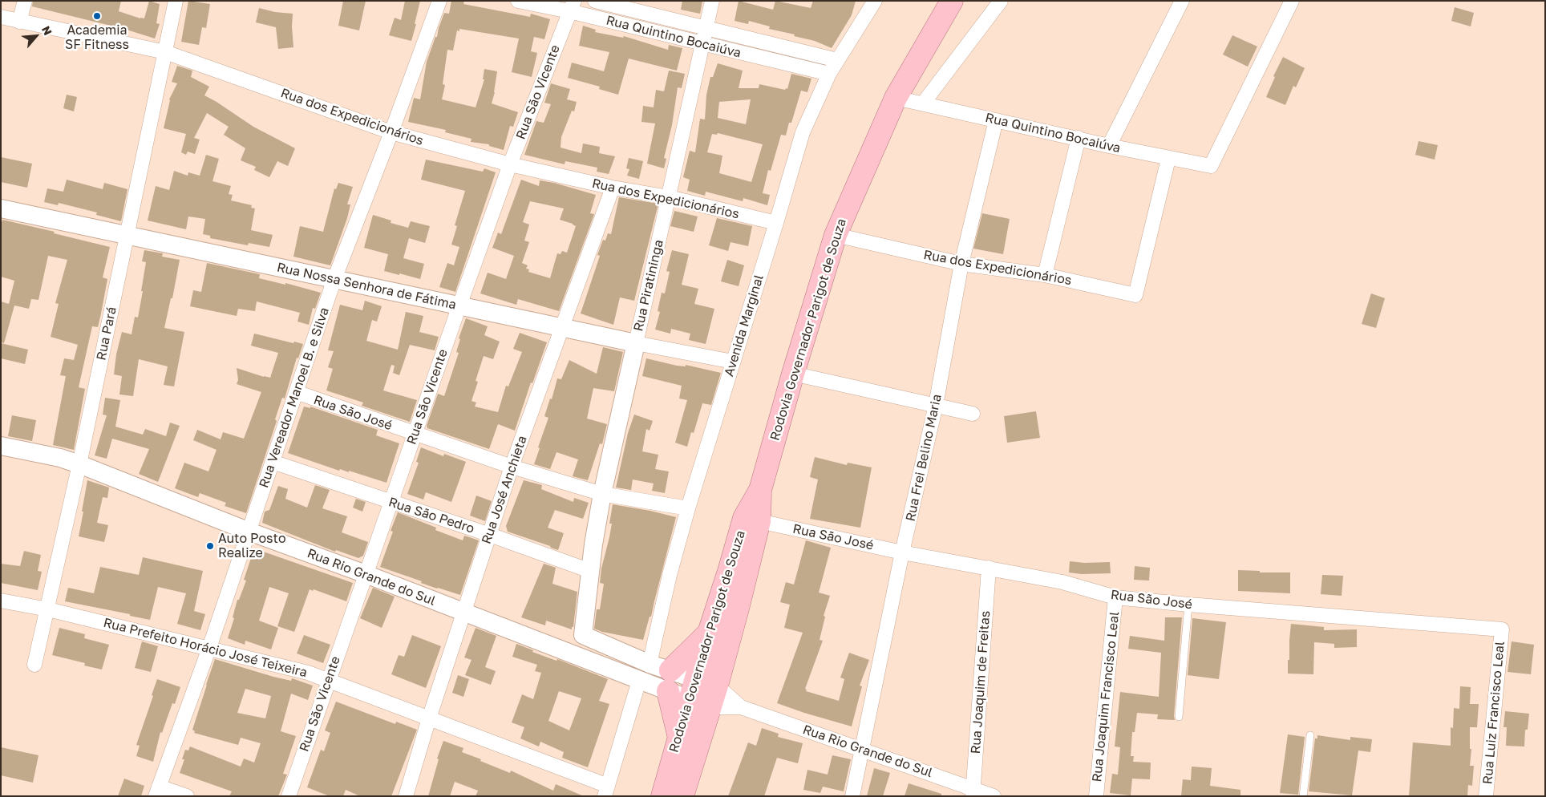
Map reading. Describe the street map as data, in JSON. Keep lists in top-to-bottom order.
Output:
{
  "streets": {
    "main road": ["Rodovia Governador Parigot de Souza"],
    "street": [
      "Rua Quintino Bocaiúva",
      "Rua São Vicente",
      "Rua dos Expedicionários",
      "Rua Piratininga",
      "Rua Nossa Senhora de Fátima",
      "Avenida Marginal",
      "Rua Pará",
      "Rua Vereador Manoel B. e Silva",
      "Rua São José",
      "Rua Frei Belino Maria",
      "Rua José Anchieta",
      "Rua São Pedro",
      "Rua Rio Grande do Sul",
      "Rua Prefeito Horácio José Teixeira",
      "Rua Joaquim de Freitas",
      "Rua Joaquim Francisco Leal",
      "Rua Luiz Francisco Leal"
    ]
  },
  "crossings": [
    ["Rua Quintino Bocaiúva", "Rua São Vicente"],
    ["Rua Quintino Bocaiúva", "Rua dos Expedicionários"],
    ["Rua Quintino Bocaiúva", "Rua Piratininga"],
    ["Rua Quintino Bocaiúva", "Avenida Marginal"],
    ["Rua Quintino Bocaiúva", "Rodovia Governador Parigot de Souza"],
    ["Rua Quintino Bocaiúva", "Rua Frei Belino Maria"],
    ["Rua São Vicente", "Rua dos Expedicionários"],
    ["Rua São Vicente", "Rua Nossa Senhora de Fátima"],
    ["Rua São Vicente", "Rua São José"],
    ["Rua São Vicente", "Rua São Pedro"],
    ["Rua São Vicente", "Rua Rio Grande do Sul"],
    ["Rua São Vicente", "Rua Prefeito Horácio José Teixeira"],
    ["Rua dos Expedicionários", "Rua Piratininga"],
    ["Rua dos Expedicionários", "Avenida Marginal"],
    ["Rua dos Expedicionários", "Rodovia Governador Parigot de Souza"],
    ["Rua dos Expedicionários", "Rua Pará"],
    ["Rua dos Expedicionários", "Rua Vereador Manoel B. e Silva"],
    ["Rua dos Expedicionários", "Rua Frei Belino Maria"],
    ["Rua dos Expedicionários", "Rua José Anchieta"],
    ["Rua Piratininga", "Rua Nossa Senhora de Fátima"],
    ["Rua Piratininga", "Avenida Marginal"],
    ["Rua Piratininga", "Rua São José"],
    ["Rua Piratininga", "Rua São Pedro"],
    ["Rua Piratininga", "Rua Rio Grande do Sul"],
    ["Rua Nossa Senhora de Fátima", "Avenida Marginal"],
    ["Rua Nossa Senhora de Fátima", "Rua Pará"],
    ["Rua Nossa Senhora de Fátima", "Rua Vereador Manoel B. e Silva"],
    ["Rua Nossa Senhora de Fátima", "Rua José Anchieta"],
    ["Avenida Marginal", "Rua São José"],
    ["Avenida Marginal", "Rua Rio Grande do Sul"],
    ["Rodovia Governador Parigot de Souza", "Rua São José"],
    ["Rodovia Governador Parigot de Souza", "Rua Rio Grande do Sul"],
    ["Rua Pará", "Rua Rio Grande do Sul"],
    ["Rua Pará", "Rua Prefeito Horácio José Teixeira"],
    ["Rua Vereador Manoel B. e Silva", "Rua São José"],
    ["Rua Vereador Manoel B. e Silva", "Rua São Pedro"],
    ["Rua Vereador Manoel B. e Silva", "Rua Rio Grande do Sul"],
    ["Rua Vereador Manoel B. e Silva", "Rua Prefeito Horácio José Teixeira"],
    ["Rua São José", "Rua Frei Belino Maria"],
    ["Rua São José", "Rua José Anchieta"],
    ["Rua São José", "Rua Joaquim de Freitas"],
    ["Rua São José", "Rua Joaquim Francisco Leal"],
    ["Rua São José", "Rua Luiz Francisco Leal"],
    ["Rua Frei Belino Maria", "Rua Rio Grande do Sul"],
    ["Rua José Anchieta", "Rua São Pedro"],
    ["Rua José Anchieta", "Rua Rio Grande do Sul"],
    ["Rua José Anchieta", "Rua Prefeito Horácio José Teixeira"],
    ["Rua Rio Grande do Sul", "Rua Joaquim de Freitas"]
  ],
  "places": ["Academia SF Fitness", "Auto Posto Realize"],
  "north": "top right"
}
